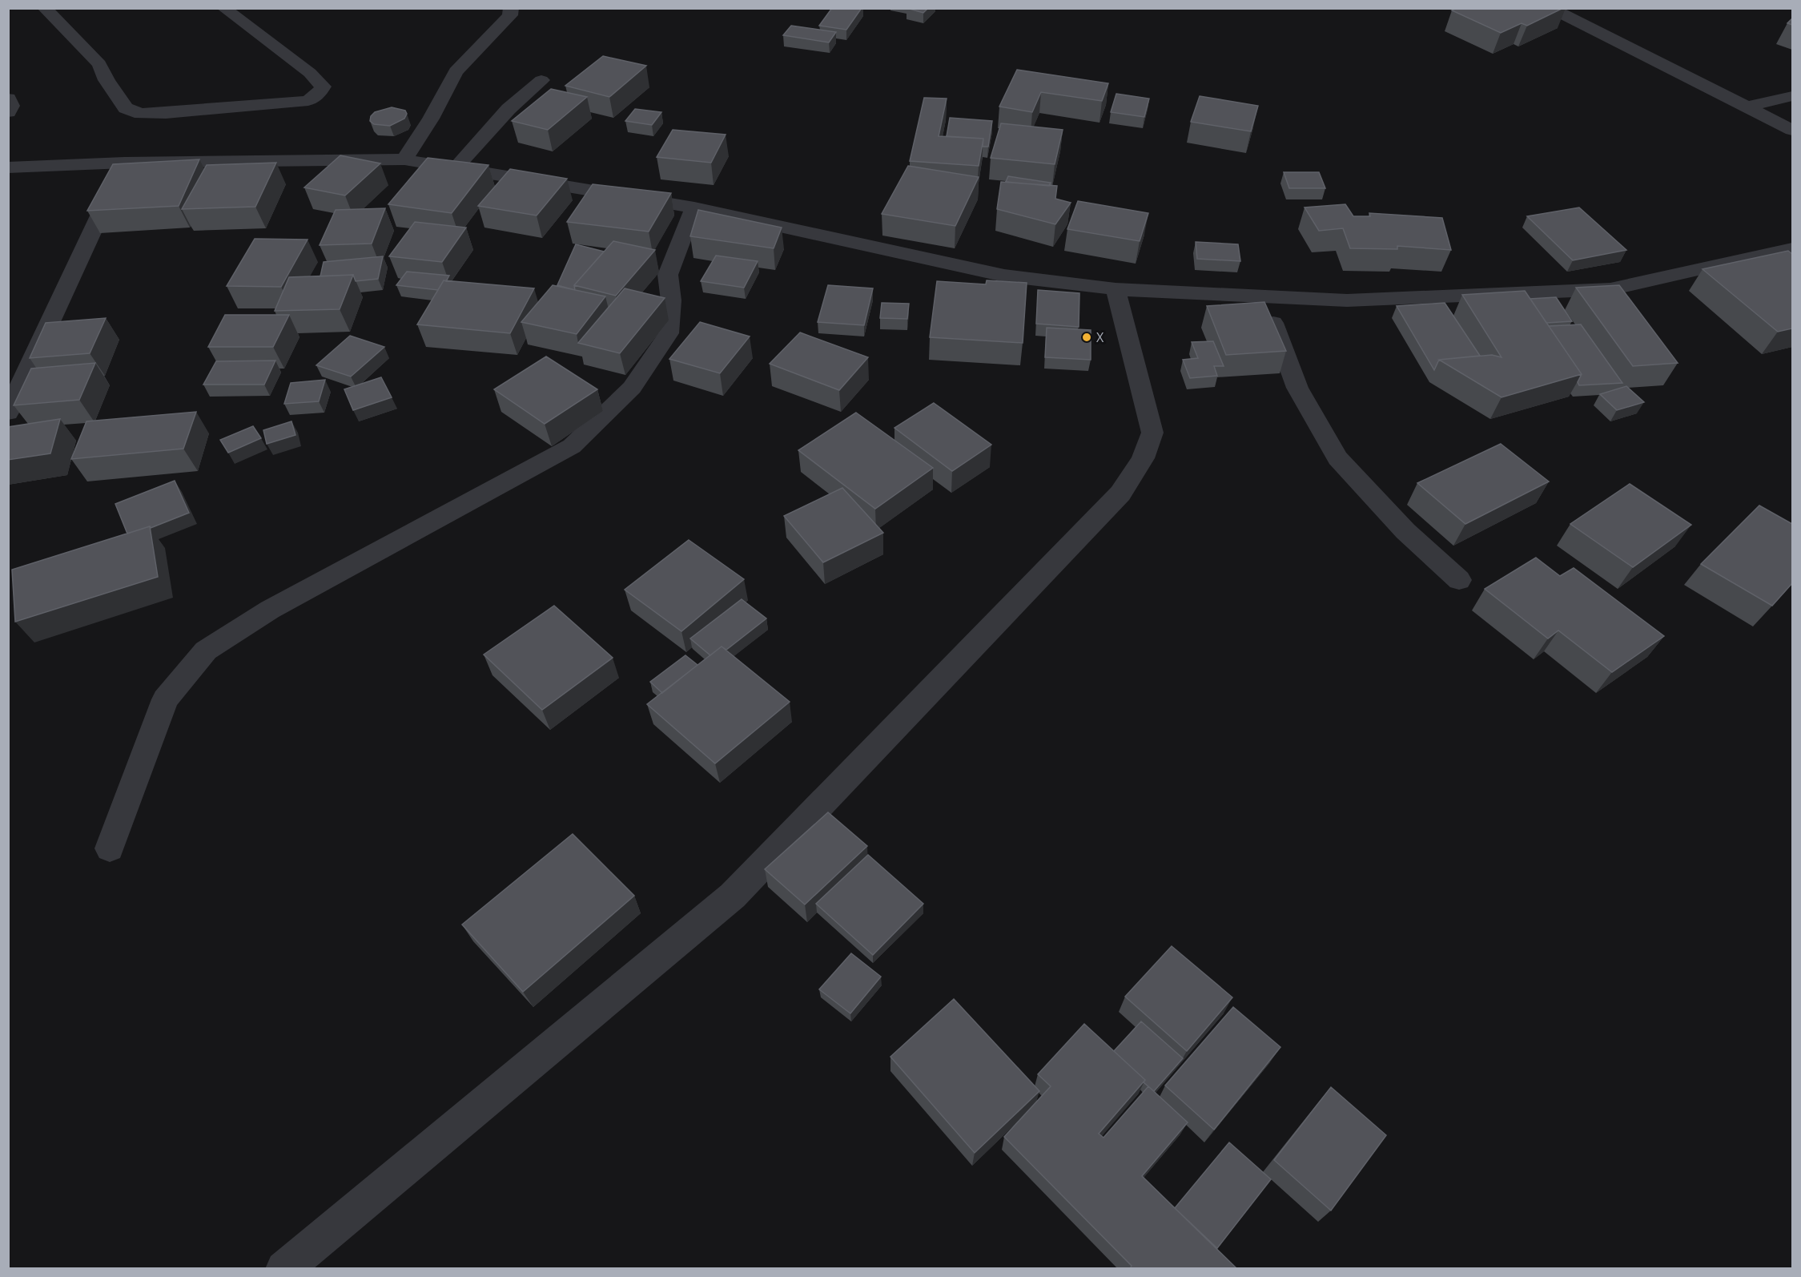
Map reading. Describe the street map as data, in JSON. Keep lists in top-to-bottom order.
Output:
{
  "places": ["X"]
}
